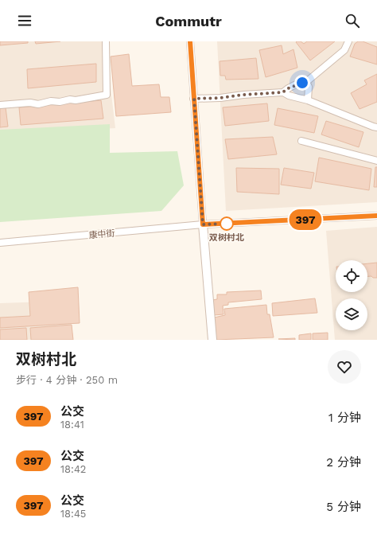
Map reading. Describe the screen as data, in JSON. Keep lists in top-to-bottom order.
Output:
{
  "streets": {
    "street": ["康中街"]
  },
  "places": ["双树村北"],
  "lines": ["bus line 397"],
  "page": {
    "header": "Commutr",
    "on_map": "397",
    "heading": ["双树村北", "步行 · 4 分钟 · 250 m"],
    "list": [
      {
        "mark": "397",
        "name": "公交",
        "note": "18:41",
        "value": "1 分钟"
      },
      {
        "mark": "397",
        "name": "公交",
        "note": "18:42",
        "value": "2 分钟"
      },
      {
        "mark": "397",
        "name": "公交",
        "note": "18:45",
        "value": "5 分钟"
      }
    ]
  }
}
